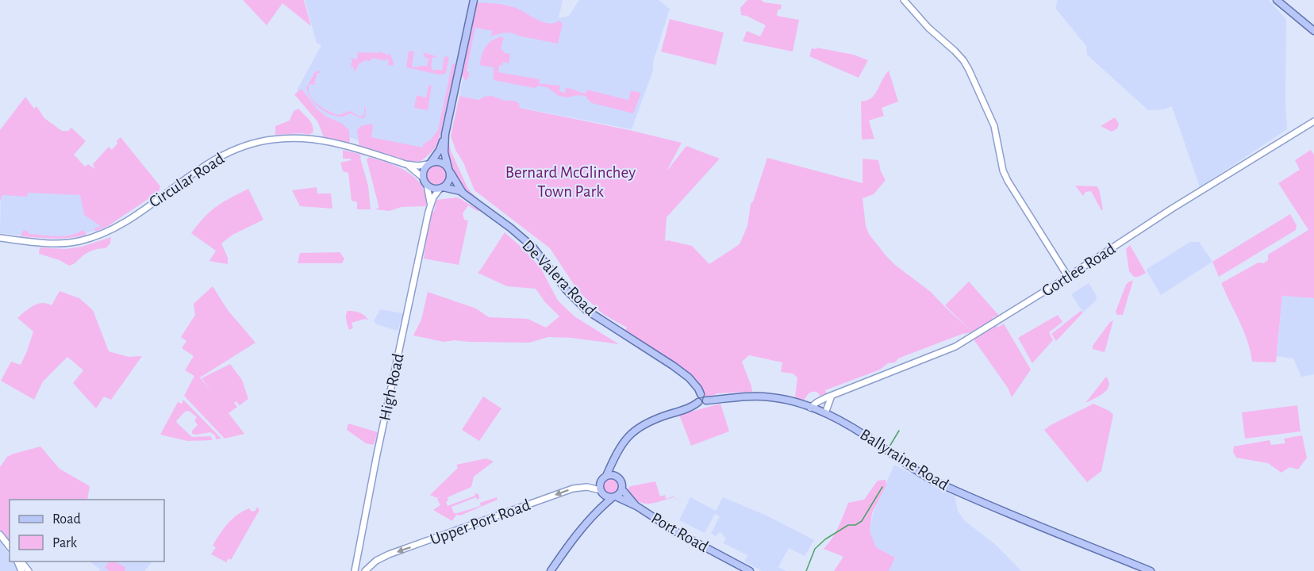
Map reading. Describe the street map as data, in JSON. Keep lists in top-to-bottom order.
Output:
{
  "streets": {
    "main road": ["De Valera Road", "Ballyraine Road", "Port Road"],
    "street": [
      "Circular Road",
      "Gortlee Road",
      "High Road",
      "Upper Port Road"
    ]
  },
  "crossings": [
    ["Gortlee Road", "Ballyraine Road"],
    ["De Valera Road", "Ballyraine Road"],
    ["Upper Port Road", "Port Road"]
  ],
  "one_way": ["Upper Port Road"],
  "parks": ["Bernard McGlinchey Town Park"],
  "legend": ["Road", "Park"]
}
